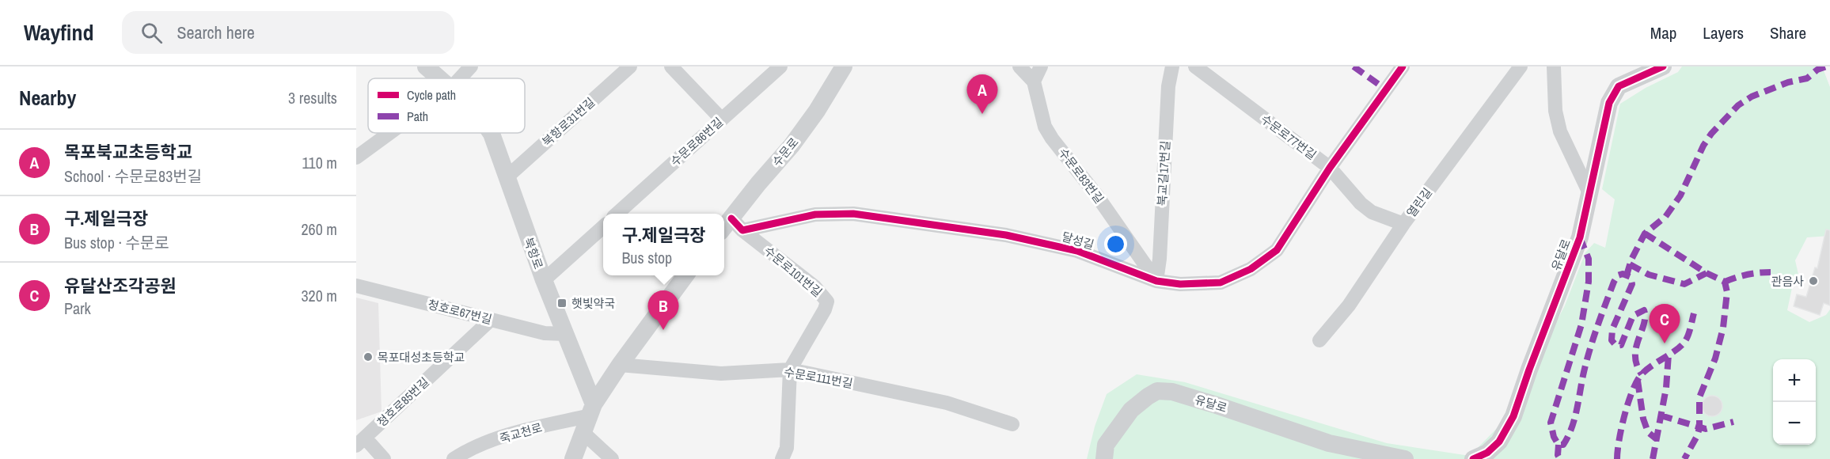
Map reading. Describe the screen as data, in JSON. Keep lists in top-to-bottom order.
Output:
{
  "streets": {
    "street": [
      "북항로31번길",
      "수문로77번길",
      "수문로86번길",
      "수문로",
      "북교길17번길",
      "수문로83번길",
      "열린길",
      "달성길",
      "북항로",
      "유달로",
      "수문로101번길",
      "청호로67번길",
      "수문로111번길",
      "청호로85번길",
      "죽교천로"
    ]
  },
  "crossings": [
    ["북항로31번길", "북항로"],
    ["수문로77번길", "열린길"],
    ["수문로77번길", "달성길"],
    ["수문로", "달성길"],
    ["수문로", "수문로101번길"],
    ["북교길17번길", "수문로83번길"],
    ["북교길17번길", "달성길"],
    ["수문로83번길", "달성길"],
    ["달성길", "수문로101번길"],
    ["북항로", "청호로67번길"],
    ["북항로", "죽교천로"],
    ["수문로101번길", "수문로111번길"],
    ["청호로67번길", "청호로85번길"]
  ],
  "places": {
    "other": ["관음사", "목포대성초등학교"],
    "transit": ["햇빛약국"]
  },
  "legend": ["Cycle path", "Path"],
  "page": {
    "header": "Wayfind",
    "search": "Search here",
    "nav": ["Map", "Layers", "Share"],
    "heading": ["Nearby", "3 results"],
    "pins": ["A", "B", "C"],
    "list": [
      {
        "mark": "A",
        "name": "목포북교초등학교",
        "note": "School · 수문로83번길",
        "value": "110 m"
      },
      {
        "mark": "B",
        "name": "구.제일극장",
        "note": "Bus stop · 수문로",
        "value": "260 m"
      },
      {
        "mark": "C",
        "name": "유달산조각공원",
        "note": "Park",
        "value": "320 m"
      }
    ],
    "popup": ["구.제일극장", "Bus stop"],
    "map_buttons": ["+", "−"]
  }
}
